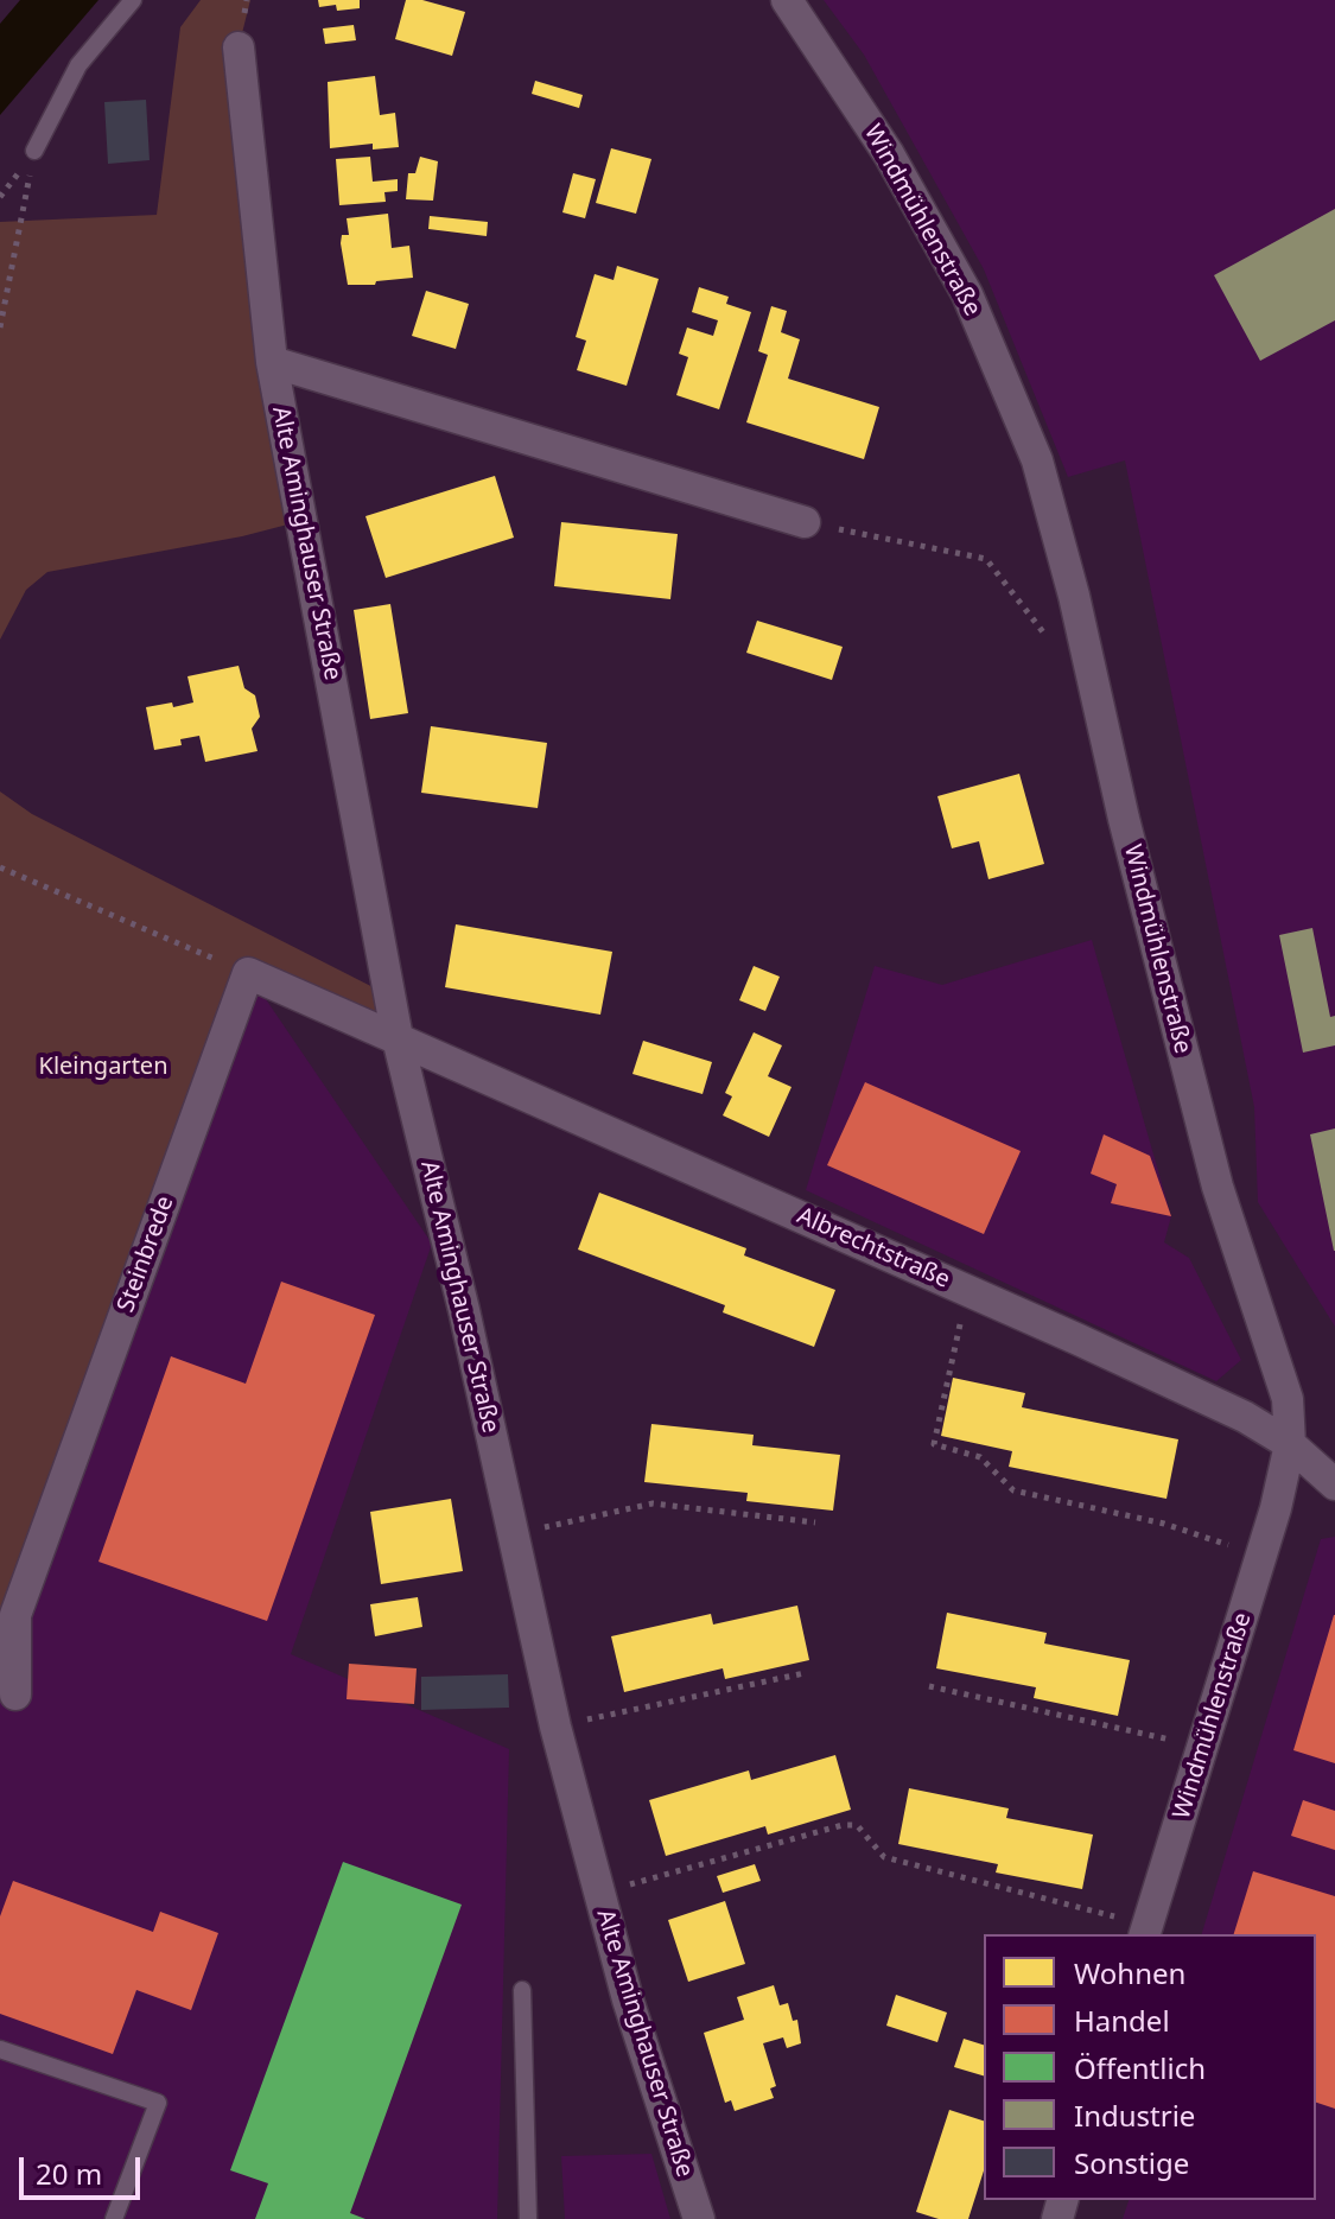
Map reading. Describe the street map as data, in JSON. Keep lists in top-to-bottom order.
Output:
{
  "streets": {
    "street": [
      "Windmühlenstraße",
      "Alte Aminghauser Straße",
      "Albrechtstraße",
      "Steinbrede"
    ]
  },
  "crossings": [
    ["Windmühlenstraße", "Albrechtstraße"],
    ["Alte Aminghauser Straße", "Albrechtstraße"]
  ],
  "parks": ["Kleingarten"],
  "legend": [
    "Wohnen",
    "Handel",
    "Öffentlich",
    "Industrie",
    "Sonstige"
  ],
  "scale_bar": "20 m"
}
